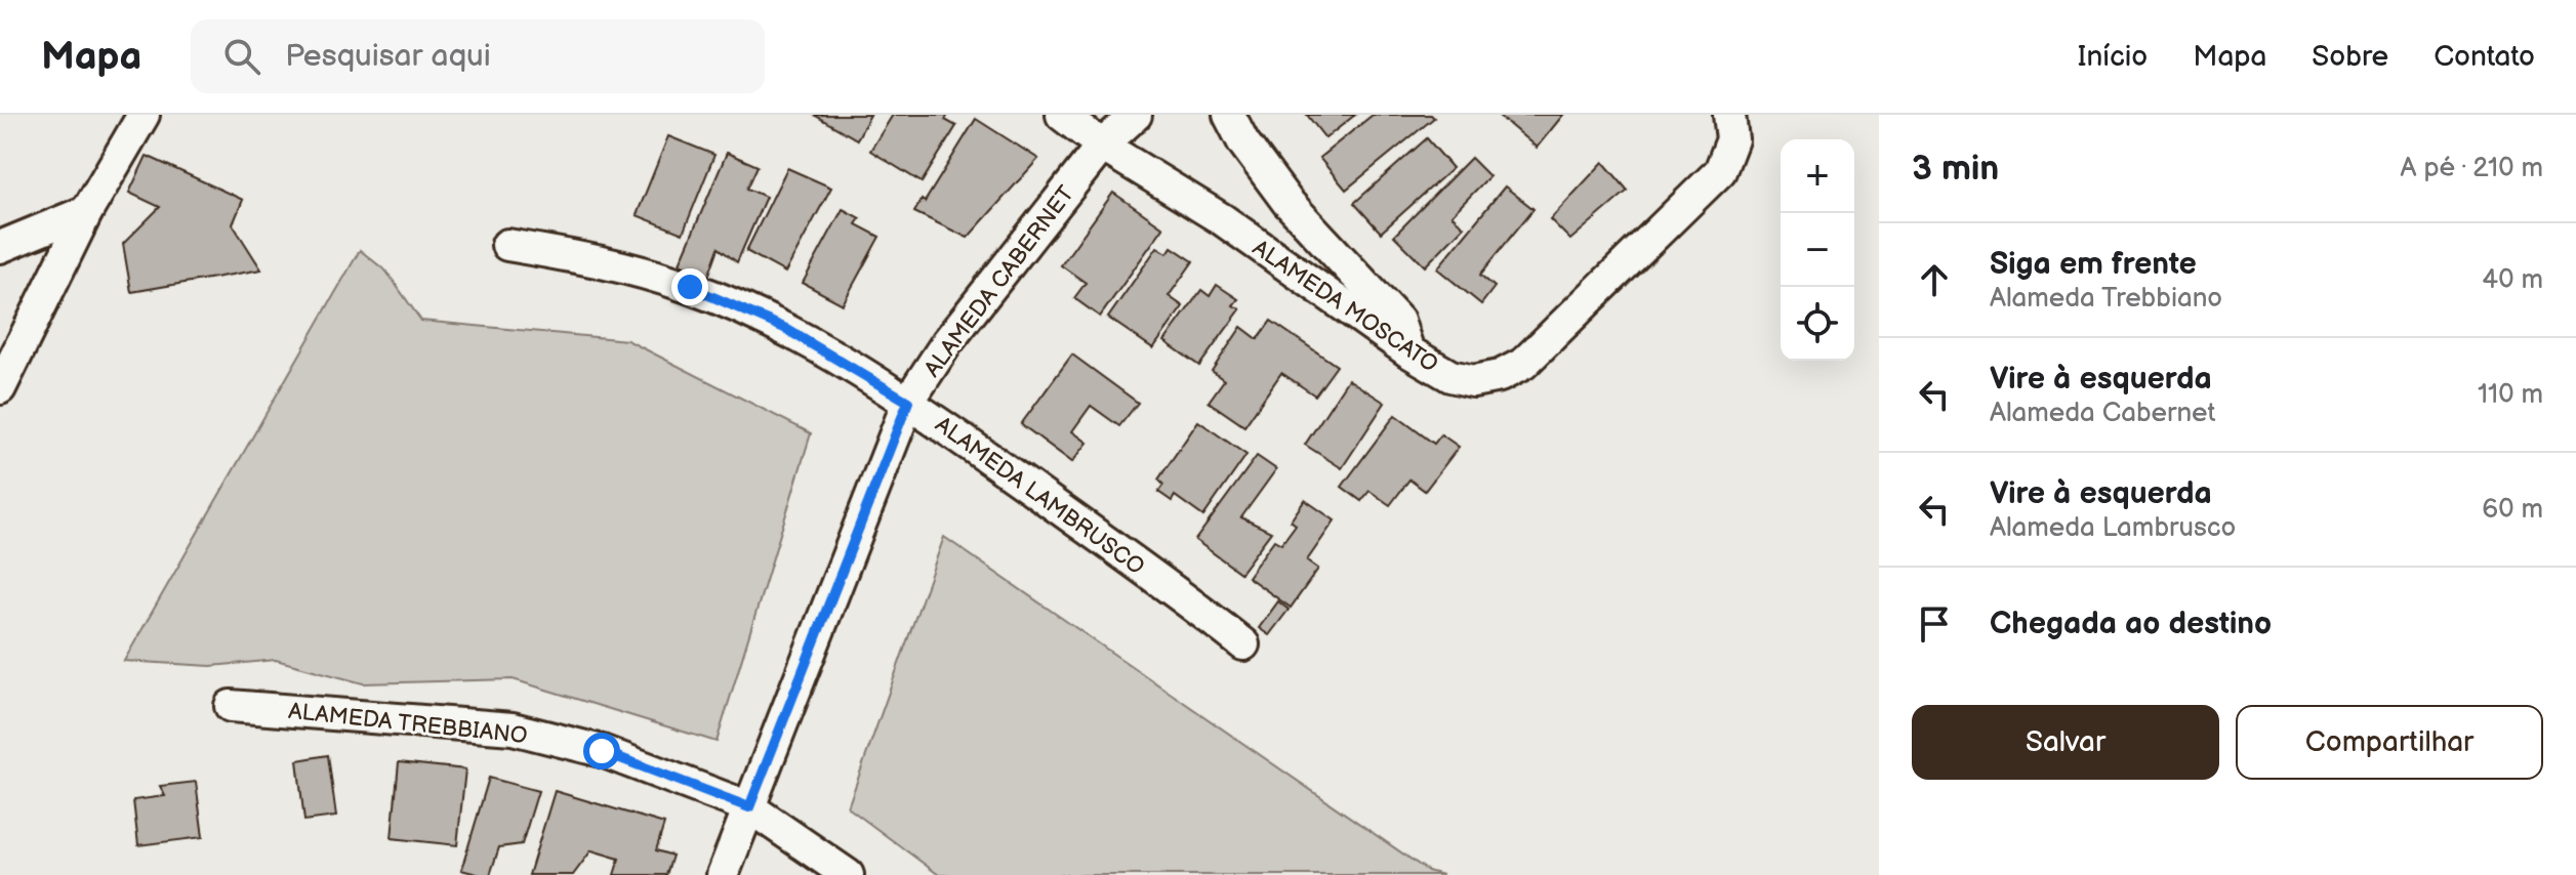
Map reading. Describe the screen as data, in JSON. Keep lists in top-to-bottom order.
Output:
{
  "streets": {
    "street": [
      "ALAMEDA CABERNET",
      "ALAMEDA MOSCATO",
      "ALAMEDA LAMBRUSCO",
      "ALAMEDA TREBBIANO"
    ]
  },
  "crossings": [
    ["ALAMEDA CABERNET", "ALAMEDA MOSCATO"],
    ["ALAMEDA CABERNET", "ALAMEDA LAMBRUSCO"],
    ["ALAMEDA CABERNET", "ALAMEDA TREBBIANO"]
  ],
  "page": {
    "header": "Mapa",
    "search": "Pesquisar aqui",
    "nav": [
      "Início",
      "Mapa",
      "Sobre",
      "Contato"
    ],
    "heading": ["3 min", "A pé · 210 m"],
    "map_buttons": ["+", "−"],
    "list": [
      ["Siga em frente", "Alameda Trebbiano", "40 m"],
      ["Vire à esquerda", "Alameda Cabernet", "110 m"],
      ["Vire à esquerda", "Alameda Lambrusco", "60 m"],
      "Chegada ao destino"
    ],
    "buttons": ["Salvar", "Compartilhar"]
  }
}
